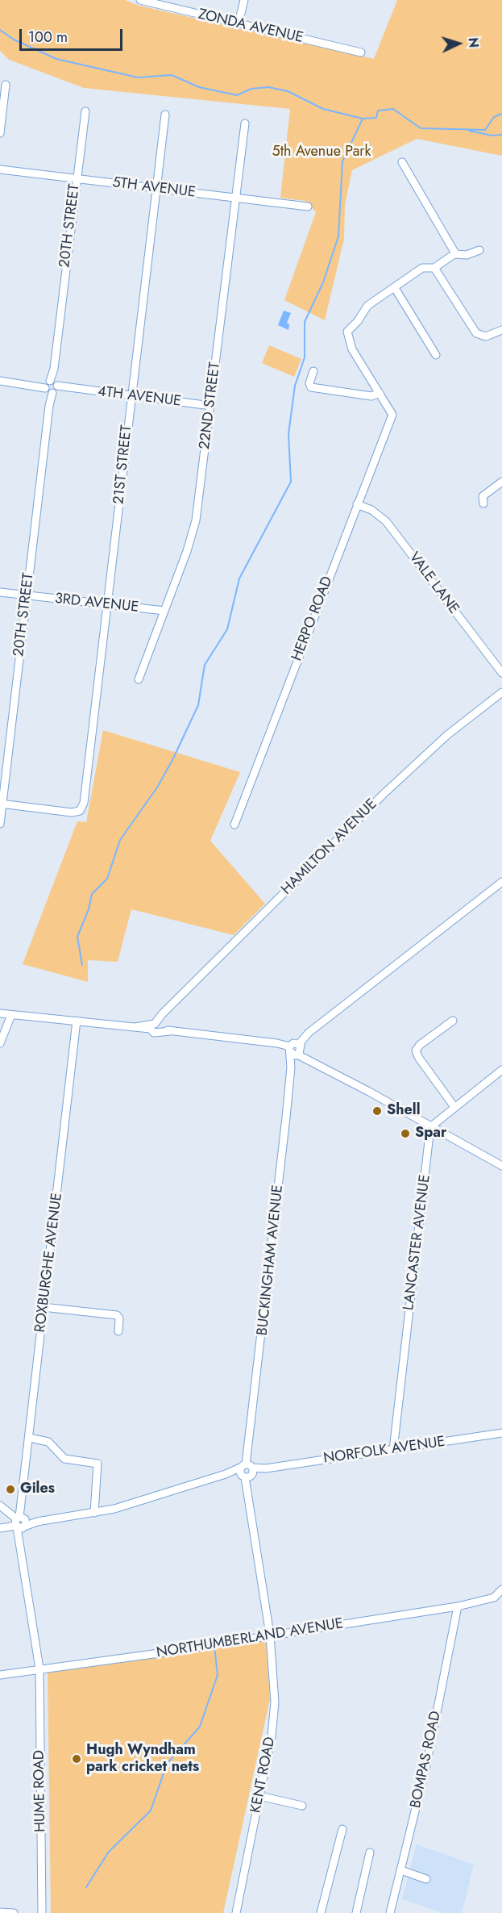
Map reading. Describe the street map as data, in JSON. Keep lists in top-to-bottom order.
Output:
{
  "streets": {
    "street": [
      "ZONDA AVENUE",
      "5TH AVENUE",
      "20TH STREET",
      "4TH AVENUE",
      "22ND STREET",
      "21ST STREET",
      "VALE LANE",
      "3RD AVENUE",
      "HERPO ROAD",
      "HAMILTON AVENUE",
      "LANCASTER AVENUE",
      "BUCKINGHAM AVENUE",
      "ROXBURGHE AVENUE",
      "NORFOLK AVENUE",
      "NORTHUMBERLAND AVENUE",
      "BOMPAS ROAD",
      "KENT ROAD",
      "HUME ROAD"
    ]
  },
  "crossings": [
    ["5TH AVENUE", "20TH STREET"],
    ["5TH AVENUE", "22ND STREET"],
    ["5TH AVENUE", "21ST STREET"],
    ["20TH STREET", "4TH AVENUE"],
    ["20TH STREET", "21ST STREET"],
    ["20TH STREET", "3RD AVENUE"],
    ["4TH AVENUE", "22ND STREET"],
    ["4TH AVENUE", "21ST STREET"],
    ["22ND STREET", "3RD AVENUE"],
    ["21ST STREET", "3RD AVENUE"],
    ["VALE LANE", "HERPO ROAD"],
    ["LANCASTER AVENUE", "NORFOLK AVENUE"],
    ["BUCKINGHAM AVENUE", "NORFOLK AVENUE"],
    ["BUCKINGHAM AVENUE", "KENT ROAD"],
    ["ROXBURGHE AVENUE", "NORTHUMBERLAND AVENUE"],
    ["ROXBURGHE AVENUE", "HUME ROAD"],
    ["NORFOLK AVENUE", "KENT ROAD"],
    ["NORTHUMBERLAND AVENUE", "BOMPAS ROAD"],
    ["NORTHUMBERLAND AVENUE", "KENT ROAD"],
    ["NORTHUMBERLAND AVENUE", "HUME ROAD"]
  ],
  "parks": ["5th Avenue Park"],
  "places": [
    "Shell",
    "Spar",
    "Giles",
    "Hugh Wyndham park cricket nets"
  ],
  "scale_bar": "100 m",
  "north": "right"
}
